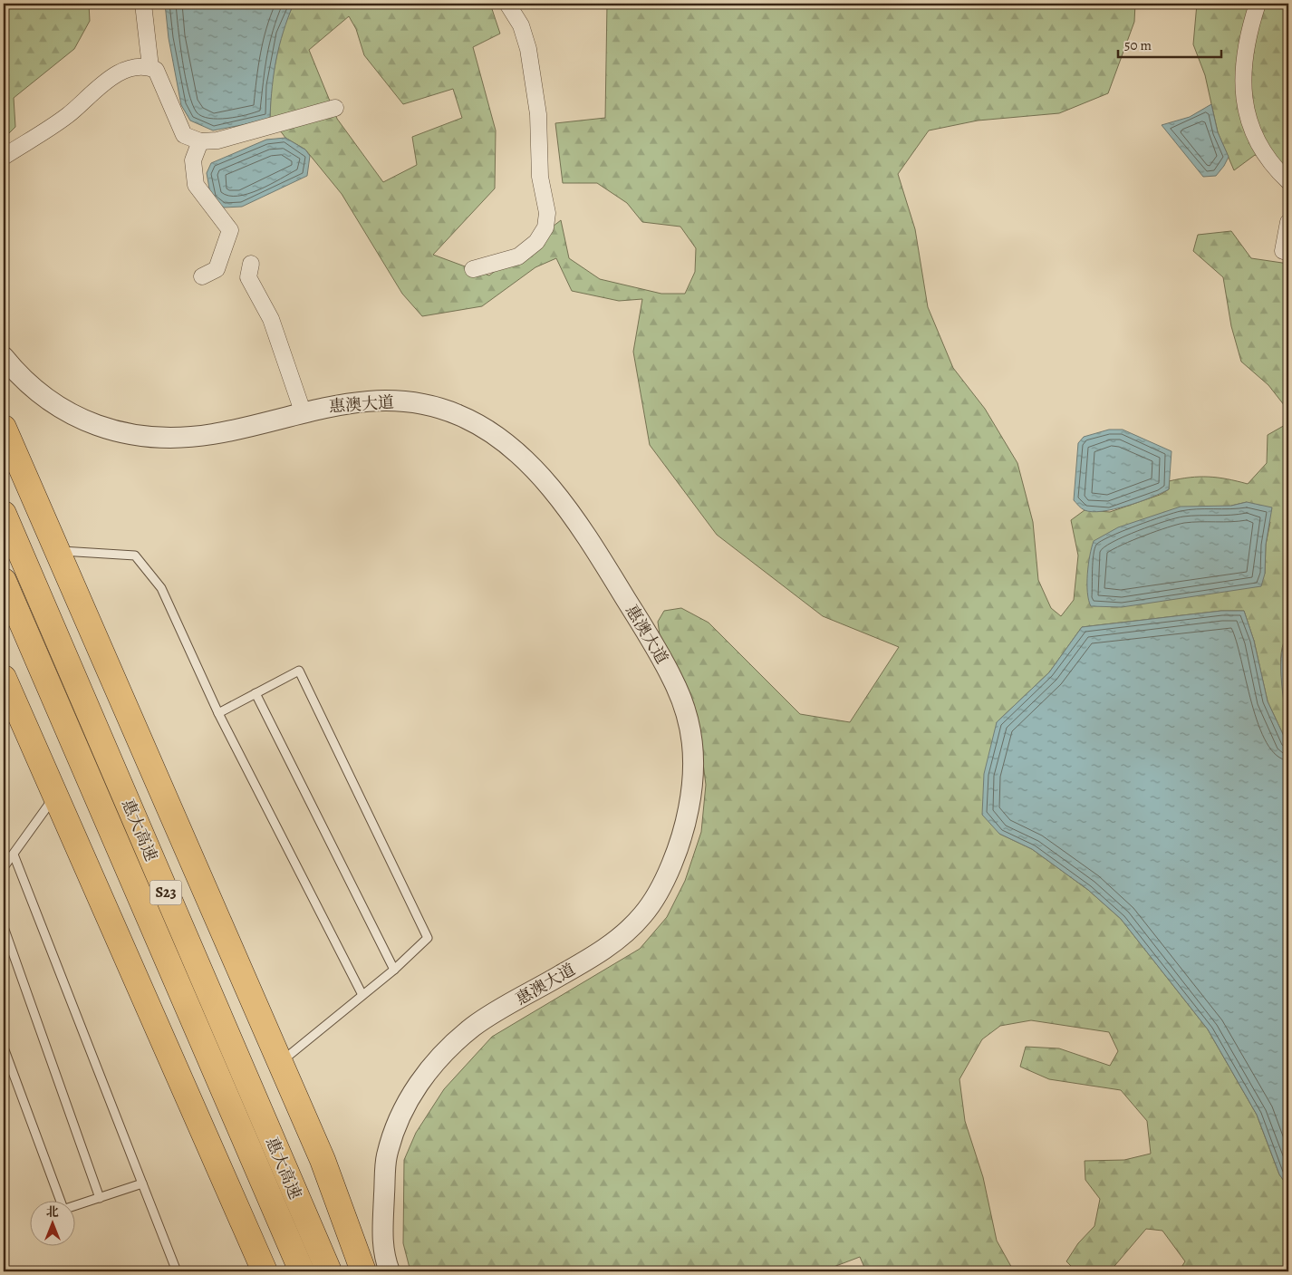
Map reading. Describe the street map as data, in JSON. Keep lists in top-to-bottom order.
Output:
{
  "streets": {
    "highway": ["惠大高速", "S23"],
    "street": ["惠澳大道"]
  },
  "scale_bar": "50 m",
  "north": "top"
}
